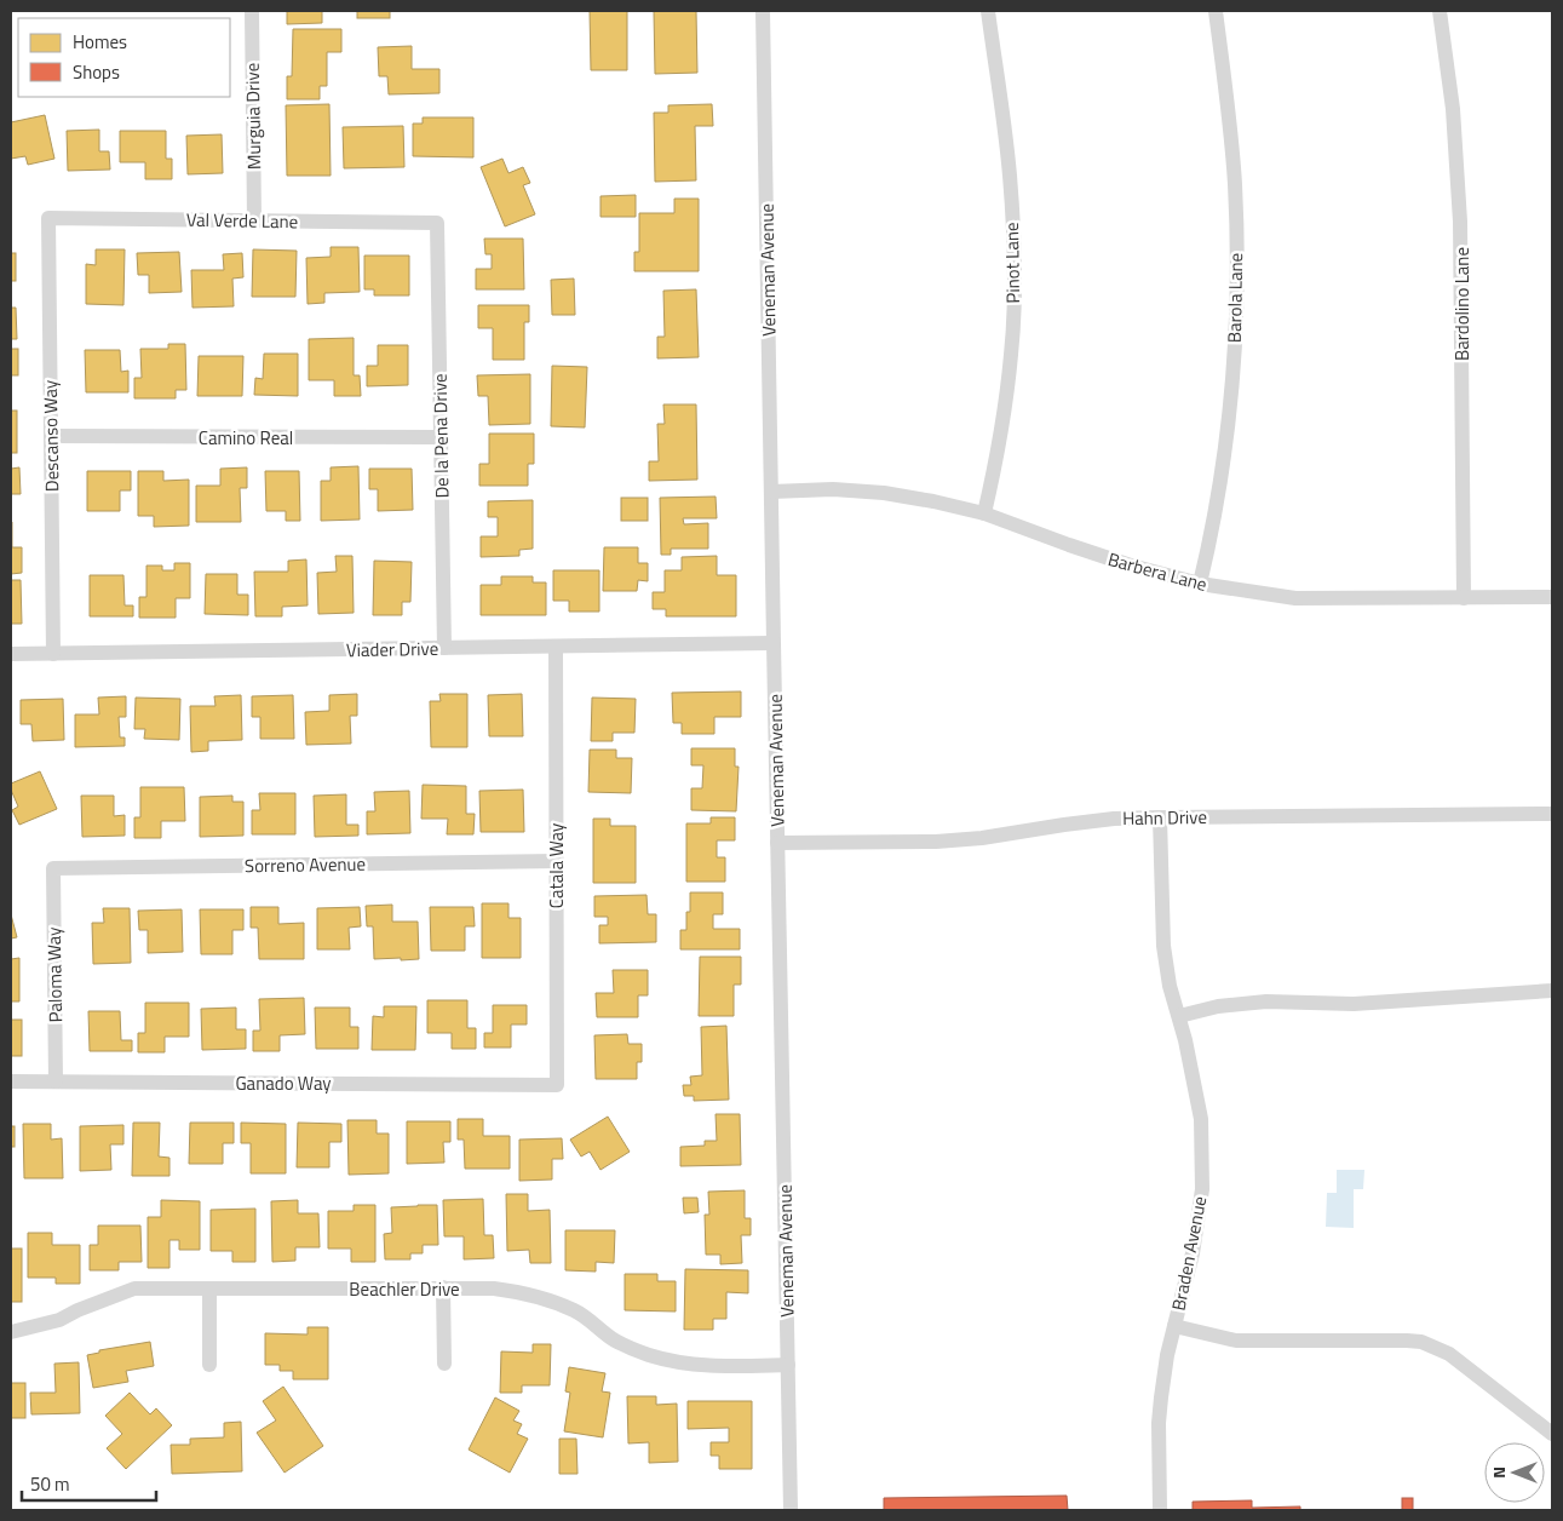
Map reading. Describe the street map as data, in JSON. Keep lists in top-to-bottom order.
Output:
{
  "streets": {
    "street": [
      "Murguia Drive",
      "Val Verde Lane",
      "Pinot Lane",
      "Veneman Avenue",
      "Barola Lane",
      "Bardolino Lane",
      "Descanso Way",
      "De la Pena Drive",
      "Camino Real",
      "Barbera Lane",
      "Viader Drive",
      "Hahn Drive",
      "Sorreno Avenue",
      "Catala Way",
      "Paloma Way",
      "Ganado Way",
      "Braden Avenue",
      "Beachler Drive"
    ]
  },
  "crossings": [
    ["Murguia Drive", "Val Verde Lane"],
    ["Val Verde Lane", "Descanso Way"],
    ["Val Verde Lane", "De la Pena Drive"],
    ["Pinot Lane", "Barbera Lane"],
    ["Veneman Avenue", "Barbera Lane"],
    ["Veneman Avenue", "Viader Drive"],
    ["Veneman Avenue", "Hahn Drive"],
    ["Veneman Avenue", "Beachler Drive"],
    ["Barola Lane", "Barbera Lane"],
    ["Bardolino Lane", "Barbera Lane"],
    ["Descanso Way", "Camino Real"],
    ["Descanso Way", "Viader Drive"],
    ["De la Pena Drive", "Camino Real"],
    ["De la Pena Drive", "Viader Drive"],
    ["Viader Drive", "Catala Way"],
    ["Hahn Drive", "Braden Avenue"],
    ["Sorreno Avenue", "Catala Way"],
    ["Sorreno Avenue", "Paloma Way"],
    ["Catala Way", "Ganado Way"],
    ["Paloma Way", "Ganado Way"]
  ],
  "legend": ["Homes", "Shops"],
  "scale_bar": "50 m",
  "north": "left"
}
